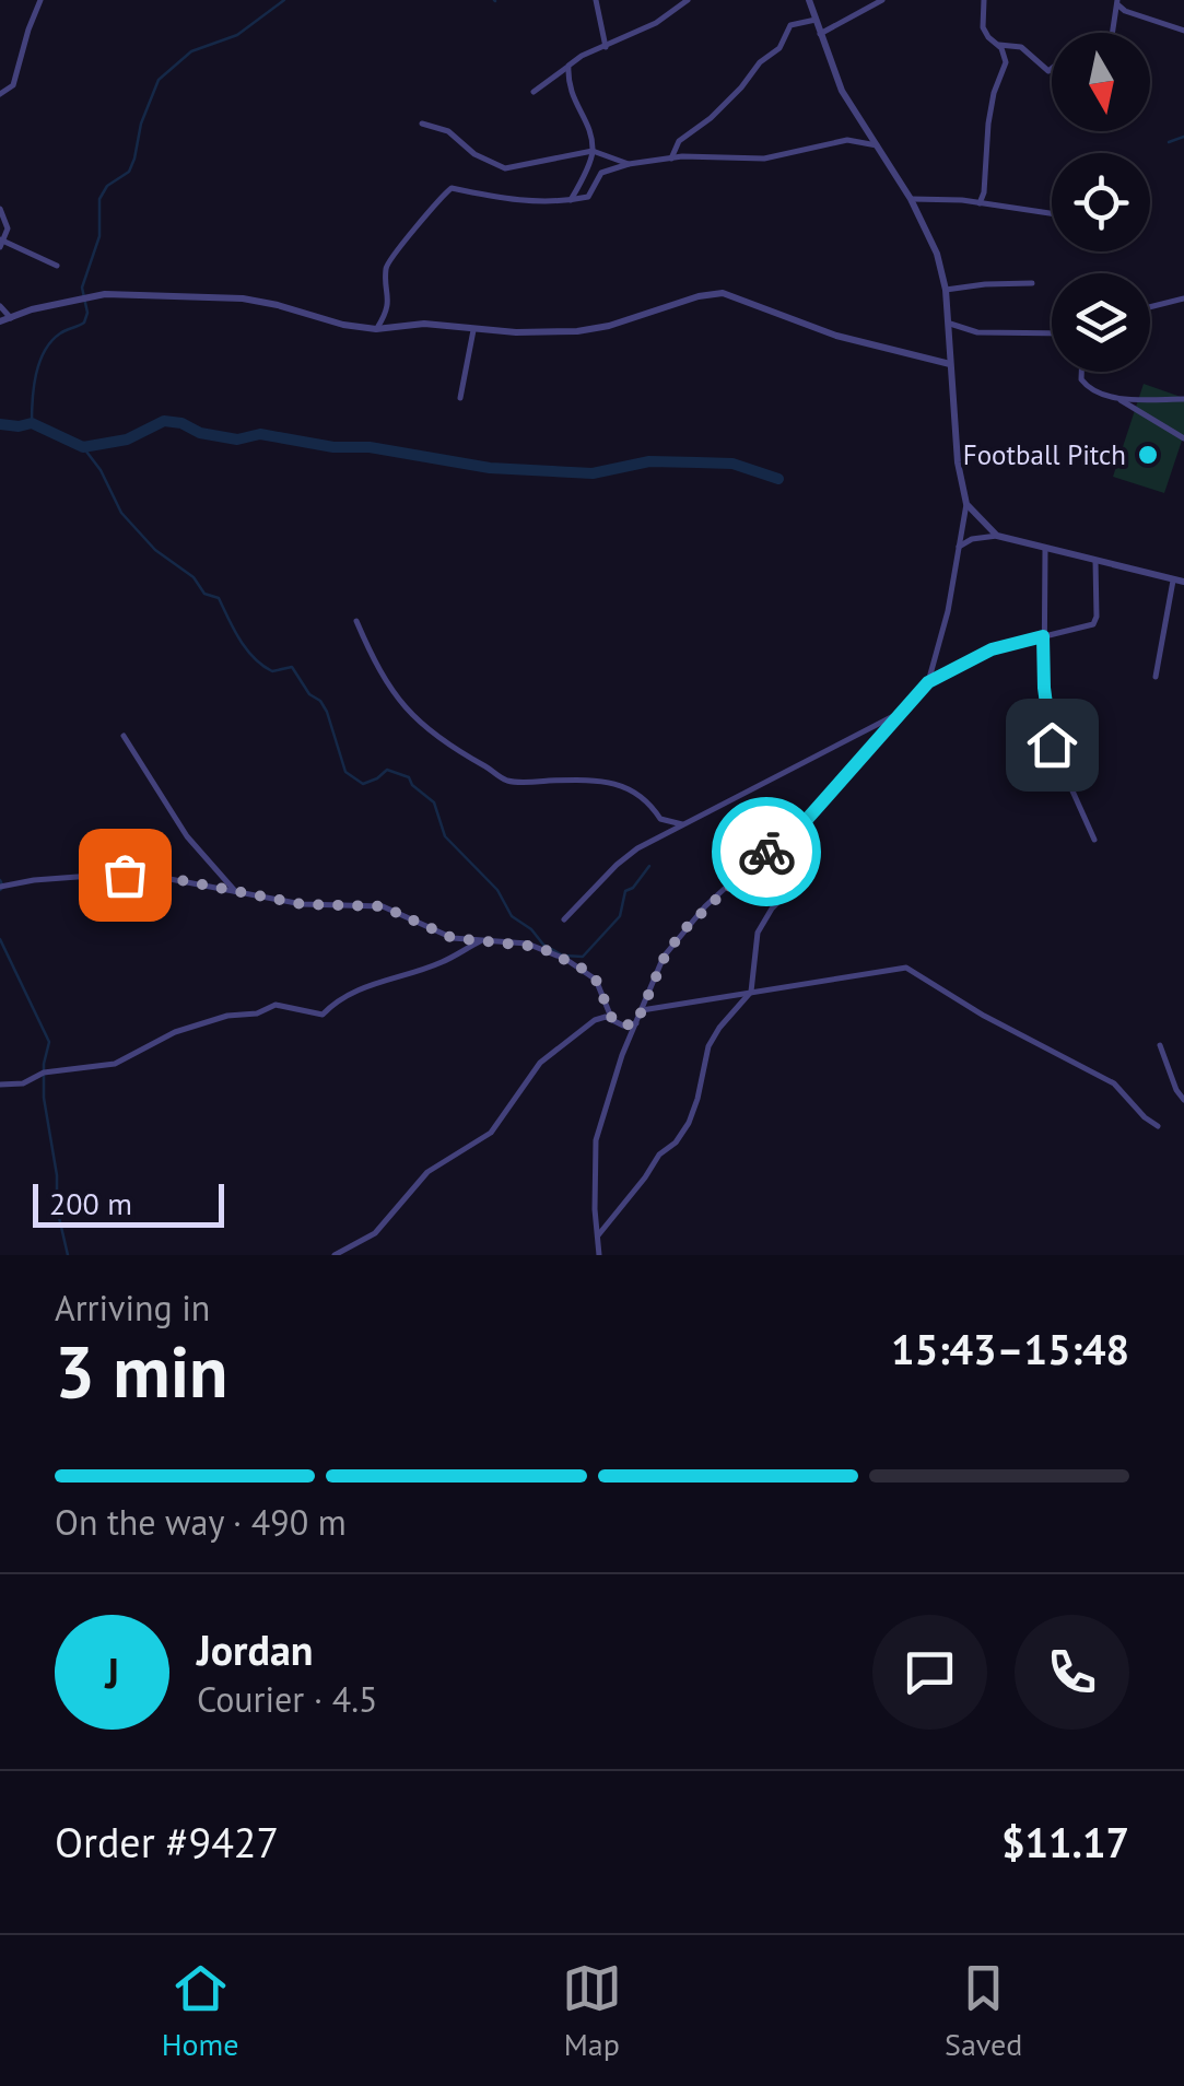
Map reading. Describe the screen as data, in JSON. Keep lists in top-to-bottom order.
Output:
{
  "places": ["Football Pitch"],
  "scale_bar": "200 m",
  "north": "bottom",
  "page": {
    "scale": "200 m",
    "heading": ["3 min", "Arriving in", "15:43–15:48"],
    "panel": [
      "Jordan",
      "Courier · 4.5",
      "Order #9427",
      "$11.17"
    ],
    "bar": "On the way · 490 m",
    "round": "J",
    "tabs": ["Home", "Map", "Saved"]
  }
}
